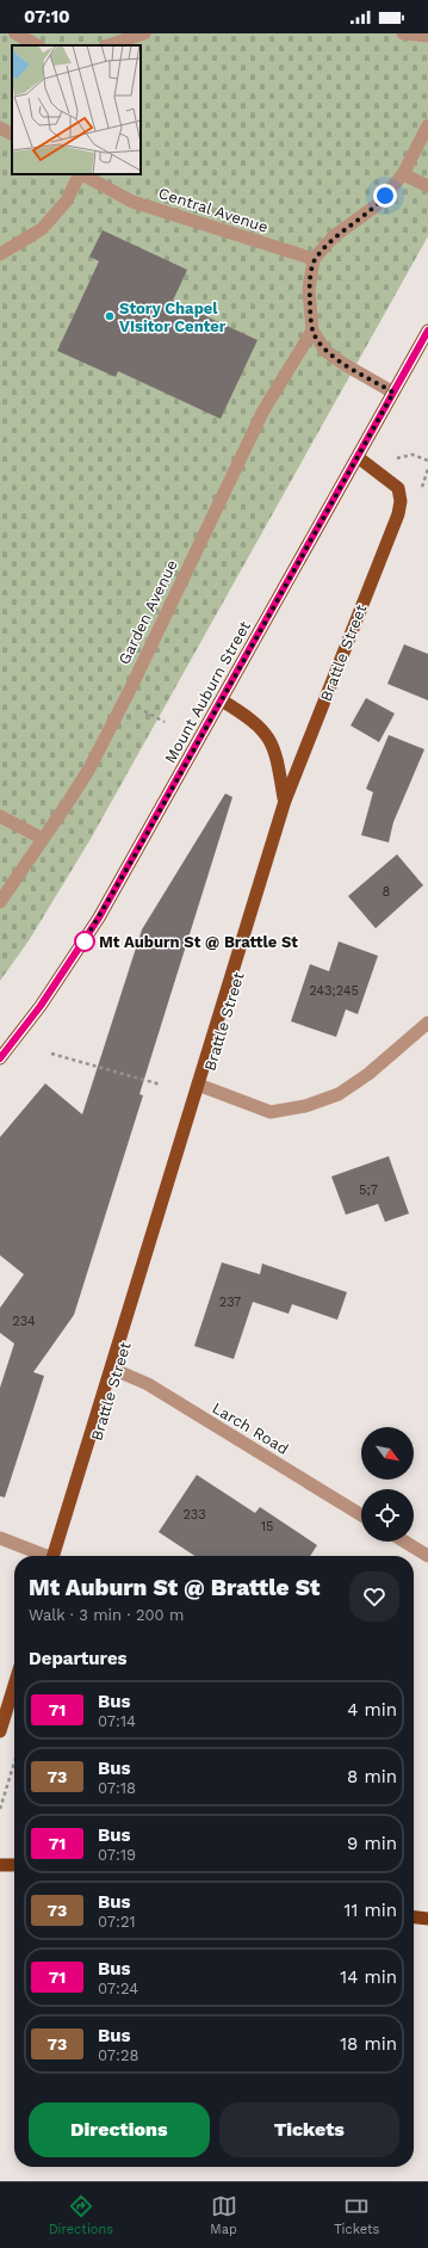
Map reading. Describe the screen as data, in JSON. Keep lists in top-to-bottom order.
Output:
{
  "streets": {
    "main road": ["Brattle Street", "Mount Auburn Street"],
    "street": ["Central Avenue", "Garden Avenue", "Larch Road"]
  },
  "crossings": [
    ["Brattle Street", "Mount Auburn Street"],
    ["Brattle Street", "Larch Road"]
  ],
  "places": ["Story Chapel VIsitor Center", "Mt Auburn St @ Brattle St"],
  "lines": ["bus line 71"],
  "house_numbers": [
    "8",
    "243;245",
    "5;7",
    "237",
    "234",
    "233",
    "15"
  ],
  "north": "bottom right",
  "page": {
    "status": "07:10",
    "heading": [
      ["Mt Auburn St @ Brattle St", "Walk · 3 min · 200 m"],
      "Departures"
    ],
    "list": [
      {
        "mark": "71",
        "name": "Bus",
        "note": "07:14",
        "value": "4 min"
      },
      {
        "mark": "73",
        "name": "Bus",
        "note": "07:18",
        "value": "8 min"
      },
      {
        "mark": "71",
        "name": "Bus",
        "note": "07:19",
        "value": "9 min"
      },
      {
        "mark": "73",
        "name": "Bus",
        "note": "07:21",
        "value": "11 min"
      },
      {
        "mark": "71",
        "name": "Bus",
        "note": "07:24",
        "value": "14 min"
      },
      {
        "mark": "73",
        "name": "Bus",
        "note": "07:28",
        "value": "18 min"
      }
    ],
    "buttons": ["Directions", "Tickets"],
    "tabs": ["Directions", "Map", "Tickets"]
  }
}
